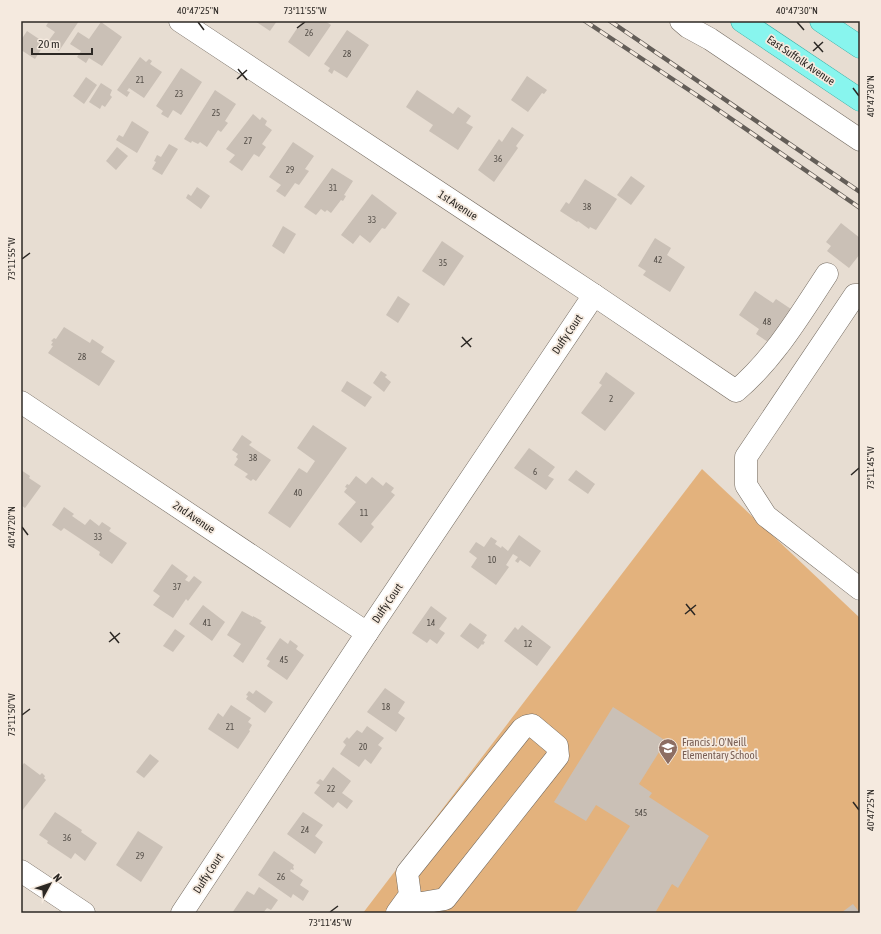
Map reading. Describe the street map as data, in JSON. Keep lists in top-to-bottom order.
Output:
{
  "streets": {
    "main road": ["East Suffolk Avenue"],
    "street": ["1st Avenue", "Duffy Court", "2nd Avenue"]
  },
  "crossings": [
    ["1st Avenue", "Duffy Court"],
    ["Duffy Court", "2nd Avenue"]
  ],
  "places": {
    "school or university": ["Francis J. O'Neill Elementary School"]
  },
  "house_numbers": [
    "26",
    "28",
    "21",
    "23",
    "25",
    "27",
    "36",
    "29",
    "31",
    "38",
    "33",
    "42",
    "35",
    "48",
    "28",
    "2",
    "38",
    "6",
    "40",
    "11",
    "33",
    "10",
    "37",
    "41",
    "14",
    "12",
    "45",
    "18",
    "21",
    "20",
    "22",
    "545",
    "24",
    "36",
    "29",
    "26"
  ],
  "scale_bar": "20 m",
  "north": "top right",
  "coordinates": [
    "40°47'25\"N",
    "73°11'55\"W",
    "40°47'30\"N",
    "73°11'45\"W",
    "40°47'20\"N",
    "73°11'50\"W"
  ]
}
